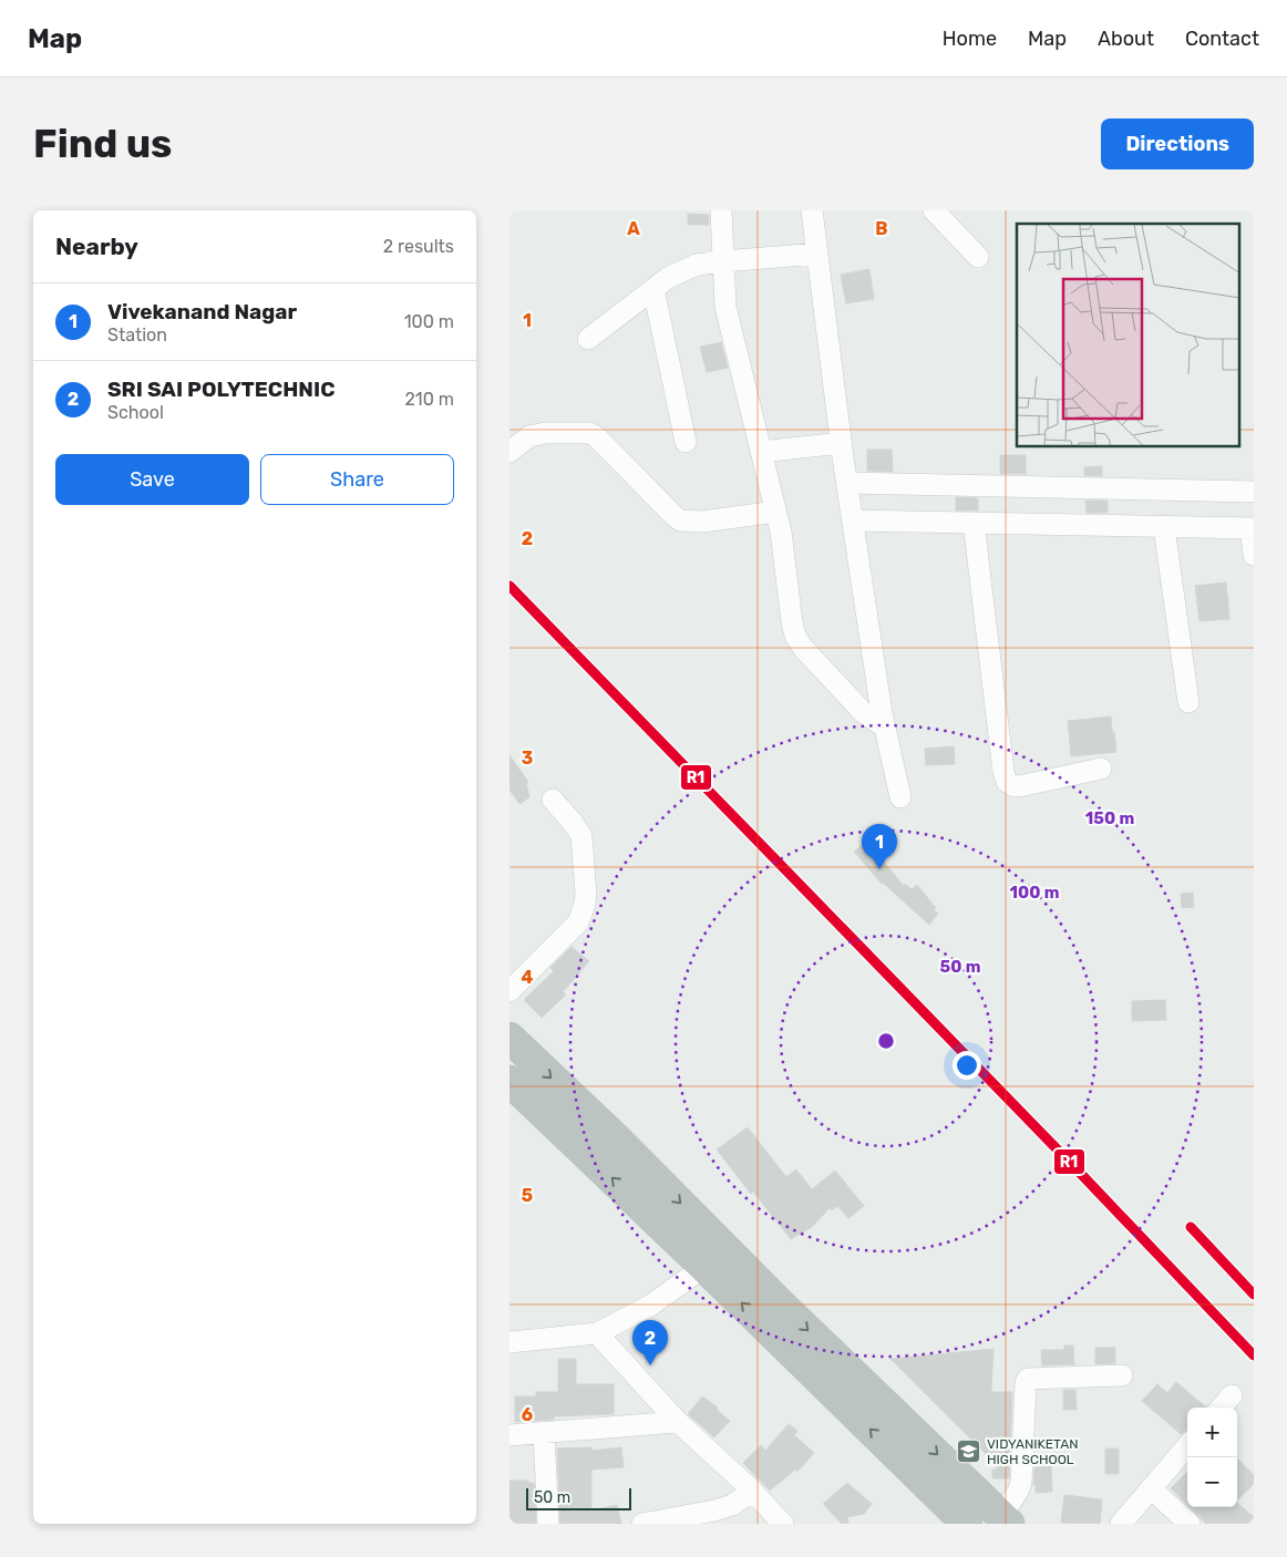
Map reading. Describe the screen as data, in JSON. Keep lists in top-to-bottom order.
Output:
{
  "places": {
    "school or university": ["VIDYANIKETAN HIGH SCHOOL"]
  },
  "lines": ["transit line R1"],
  "scale_bar": "50 m",
  "page": {
    "header": "Map",
    "nav": [
      "Home",
      "Map",
      "About",
      "Contact"
    ],
    "buttons": [
      "Directions",
      ["Save", "Share"]
    ],
    "title": "Find us",
    "heading": ["Nearby", "2 results"],
    "list": [
      {
        "mark": "1",
        "name": "Vivekanand Nagar",
        "note": "Station",
        "value": "100 m"
      },
      {
        "mark": "2",
        "name": "SRI SAI POLYTECHNIC",
        "note": "School",
        "value": "210 m"
      }
    ],
    "pins": ["1", "2"],
    "map_buttons": ["+", "−"],
    "scale": "50 m"
  },
  "grid": {
    "columns": ["A", "B"],
    "rows": [
      "1",
      "2",
      "3",
      "4",
      "5",
      "6"
    ]
  },
  "rings": ["150 m", "100 m", "50 m"]
}
